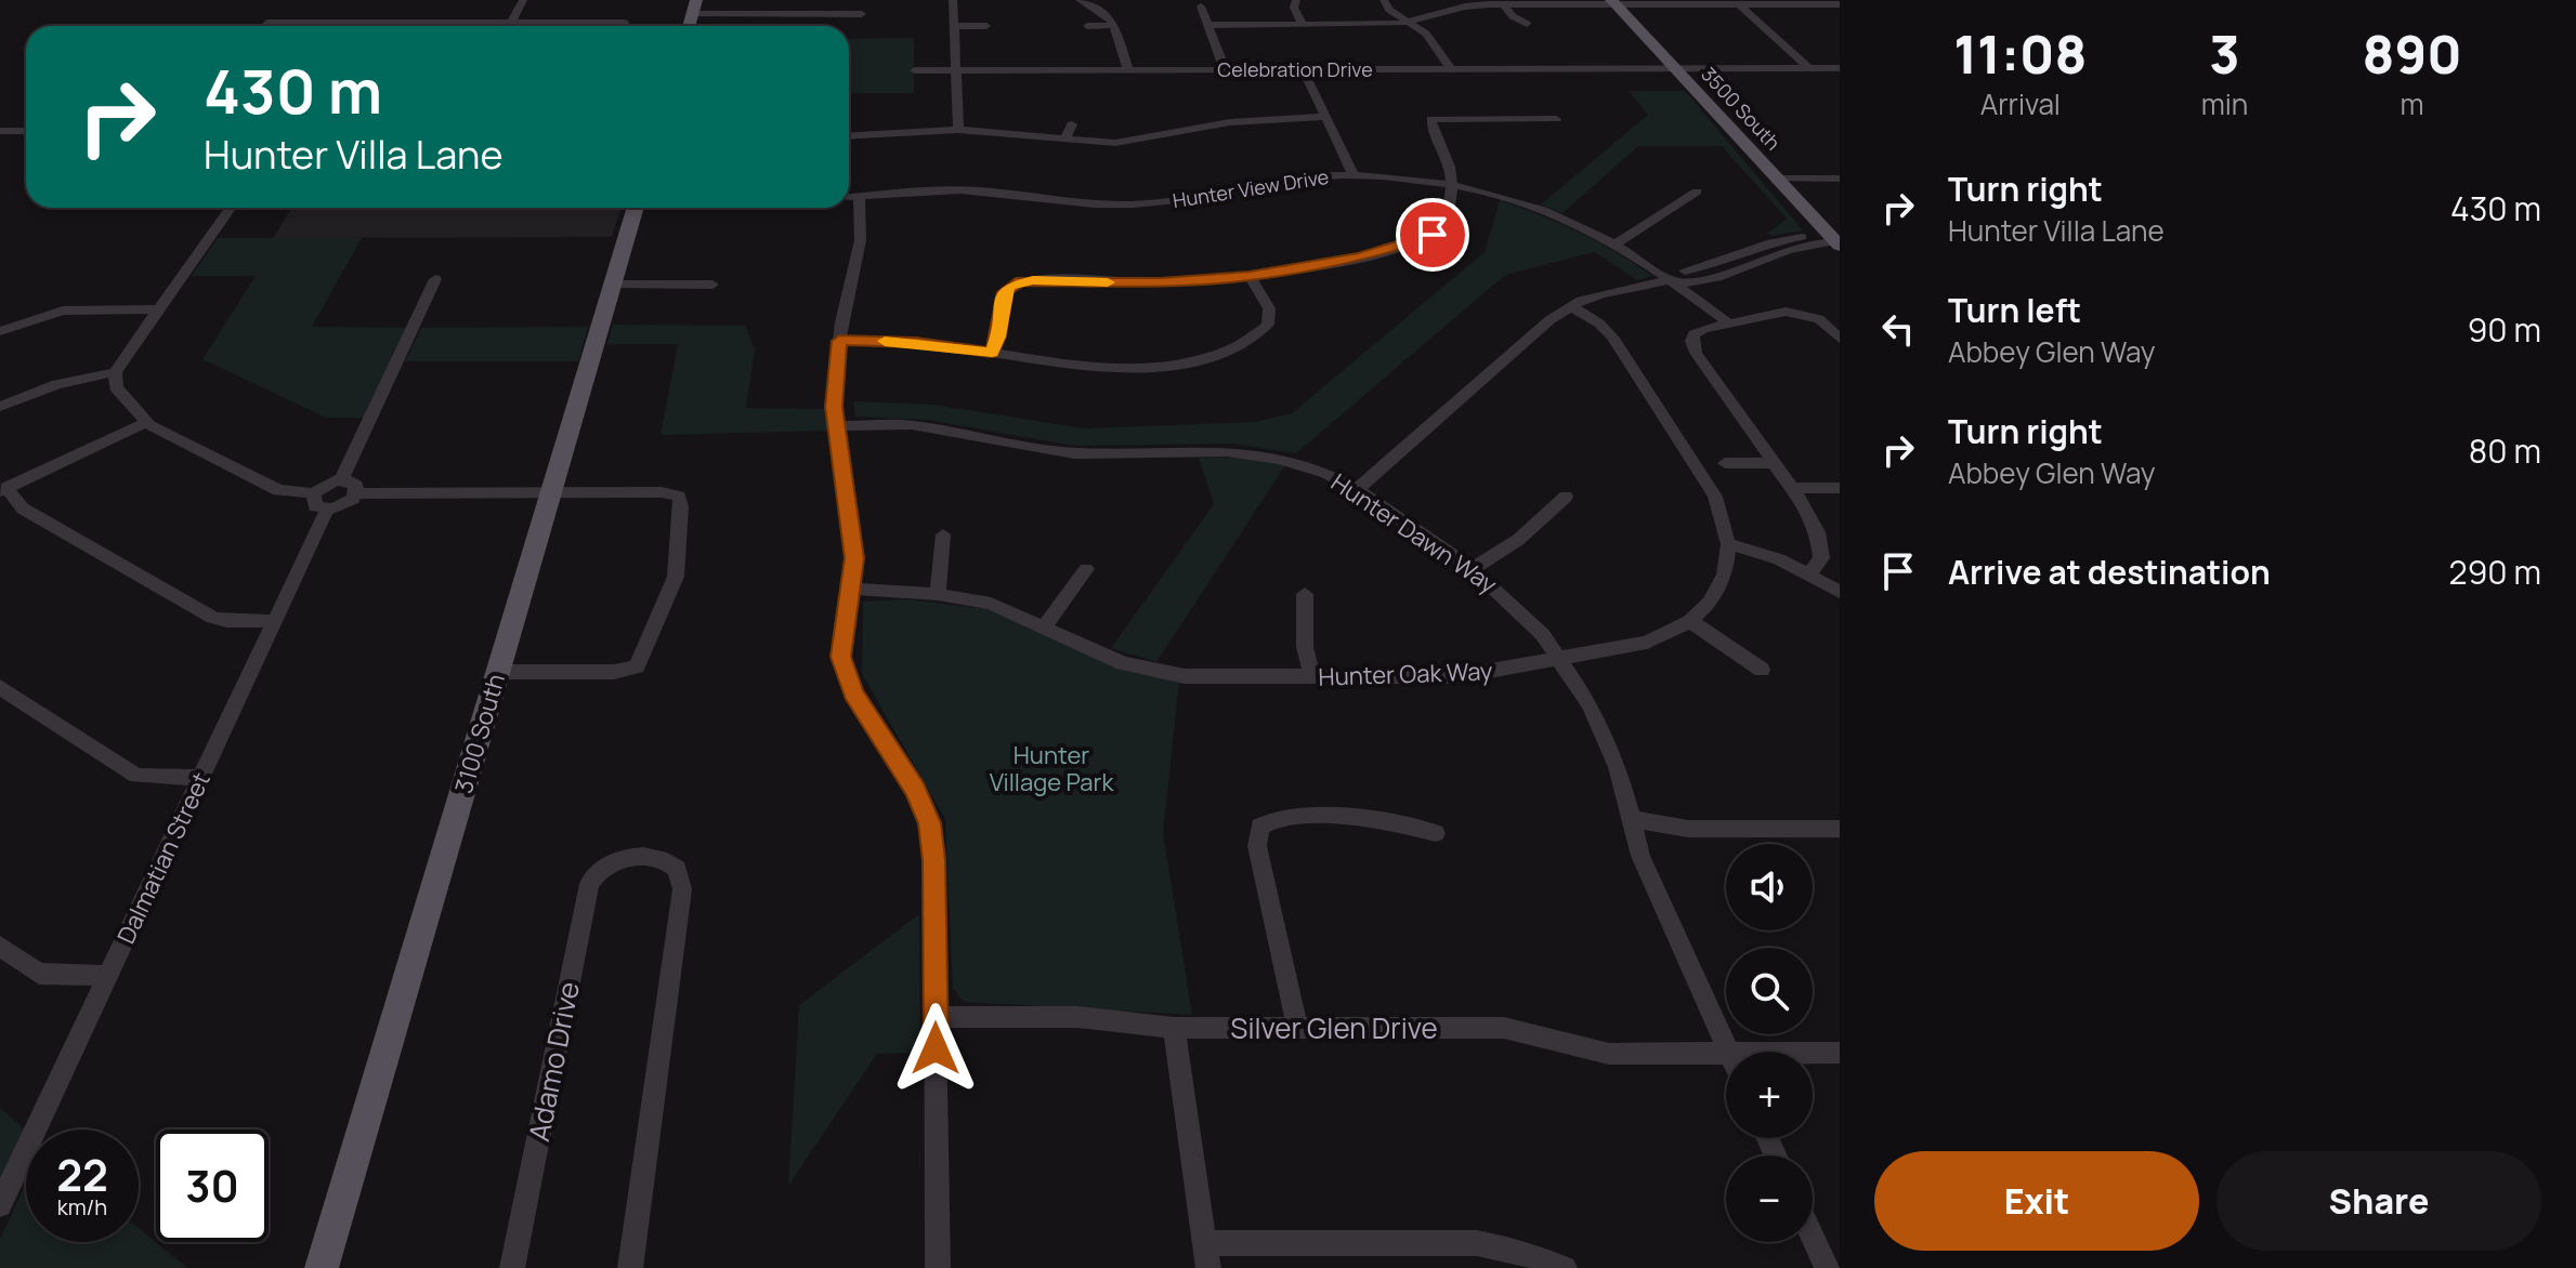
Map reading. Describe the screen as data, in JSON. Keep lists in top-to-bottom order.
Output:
{
  "streets": {
    "main road": ["3500 South", "3100 South"],
    "street": [
      "Celebration Drive",
      "Hunter View Drive",
      "Hunter Dawn Way",
      "Hunter Oak Way",
      "Dalmatian Street",
      "Silver Glen Drive",
      "Adamo Drive"
    ]
  },
  "crossings": [
    ["Celebration Drive", "3500 South"],
    ["Hunter Dawn Way", "Hunter Oak Way"]
  ],
  "parks": ["Hunter Village Park"],
  "page": {
    "eta": [
      "11:08",
      "Arrival",
      "3",
      "min",
      "890",
      "m"
    ],
    "turn": ["430 m", "Hunter Villa Lane"],
    "list": [
      {
        "name": "Turn right",
        "note": "Hunter Villa Lane",
        "value": "430 m"
      },
      {
        "name": "Turn left",
        "note": "Abbey Glen Way",
        "value": "90 m"
      },
      {
        "name": "Turn right",
        "note": "Abbey Glen Way",
        "value": "80 m"
      },
      {
        "name": "Arrive at destination",
        "value": "290 m"
      }
    ],
    "map_buttons": ["+", "−"],
    "speed": "22 km/h",
    "limit": "30",
    "buttons": ["Exit", "Share"]
  }
}
